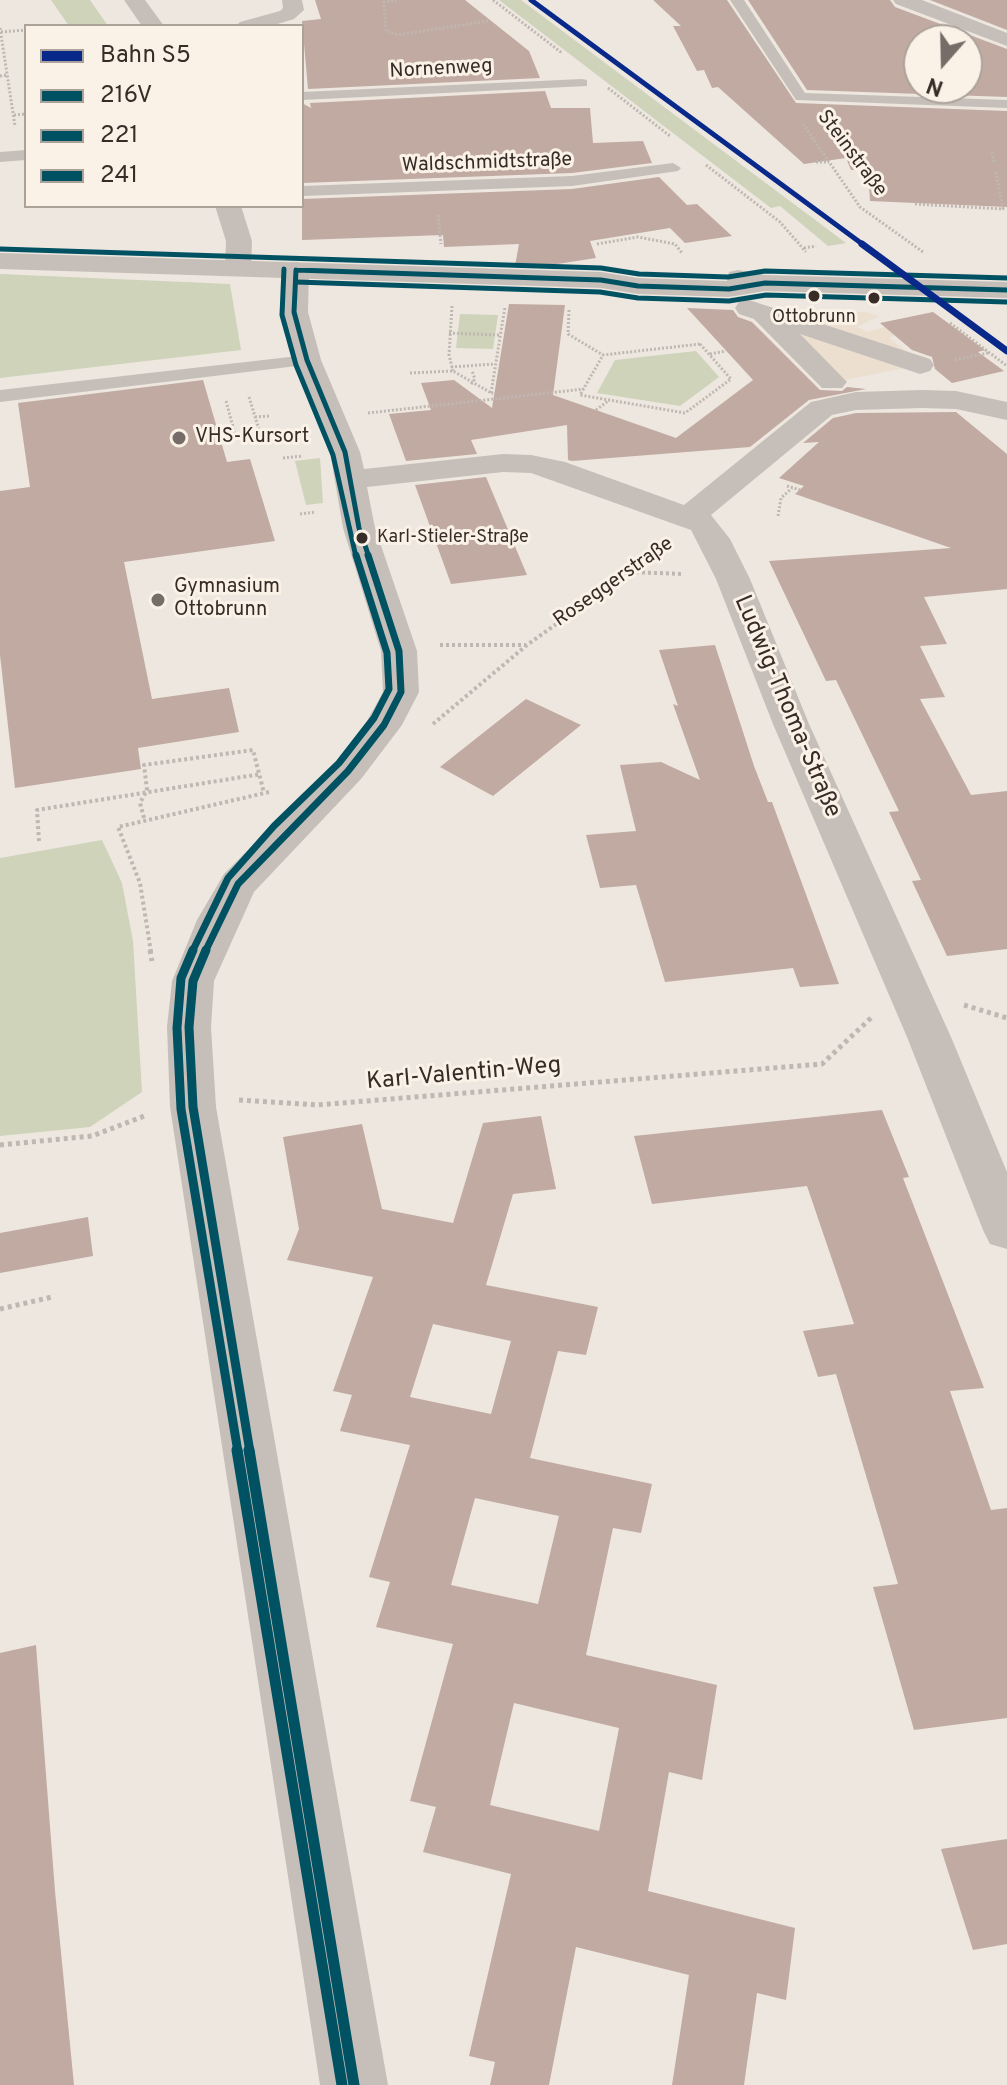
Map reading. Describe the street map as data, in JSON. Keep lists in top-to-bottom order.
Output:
{
  "streets": {
    "street": ["Roseggerstraße", "Ludwig-Thoma-Straße"],
    "lane": ["Nornenweg", "Steinstraße", "Waldschmidtstraße"],
    "path": ["Karl-Valentin-Weg"]
  },
  "crossings": [
    ["Roseggerstraße", "Ludwig-Thoma-Straße"],
    ["Ludwig-Thoma-Straße", "Karl-Valentin-Weg"]
  ],
  "places": [
    "Ottobrunn",
    "VHS-Kursort",
    "Karl-Stieler-Straße",
    "Gymnasium Ottobrunn"
  ],
  "lines": [
    "rail line S5",
    "transit line 241",
    "transit line 221",
    "transit line 216V"
  ],
  "legend": [
    "Bahn S5",
    "216V",
    "221",
    "241"
  ],
  "north": "bottom"
}
